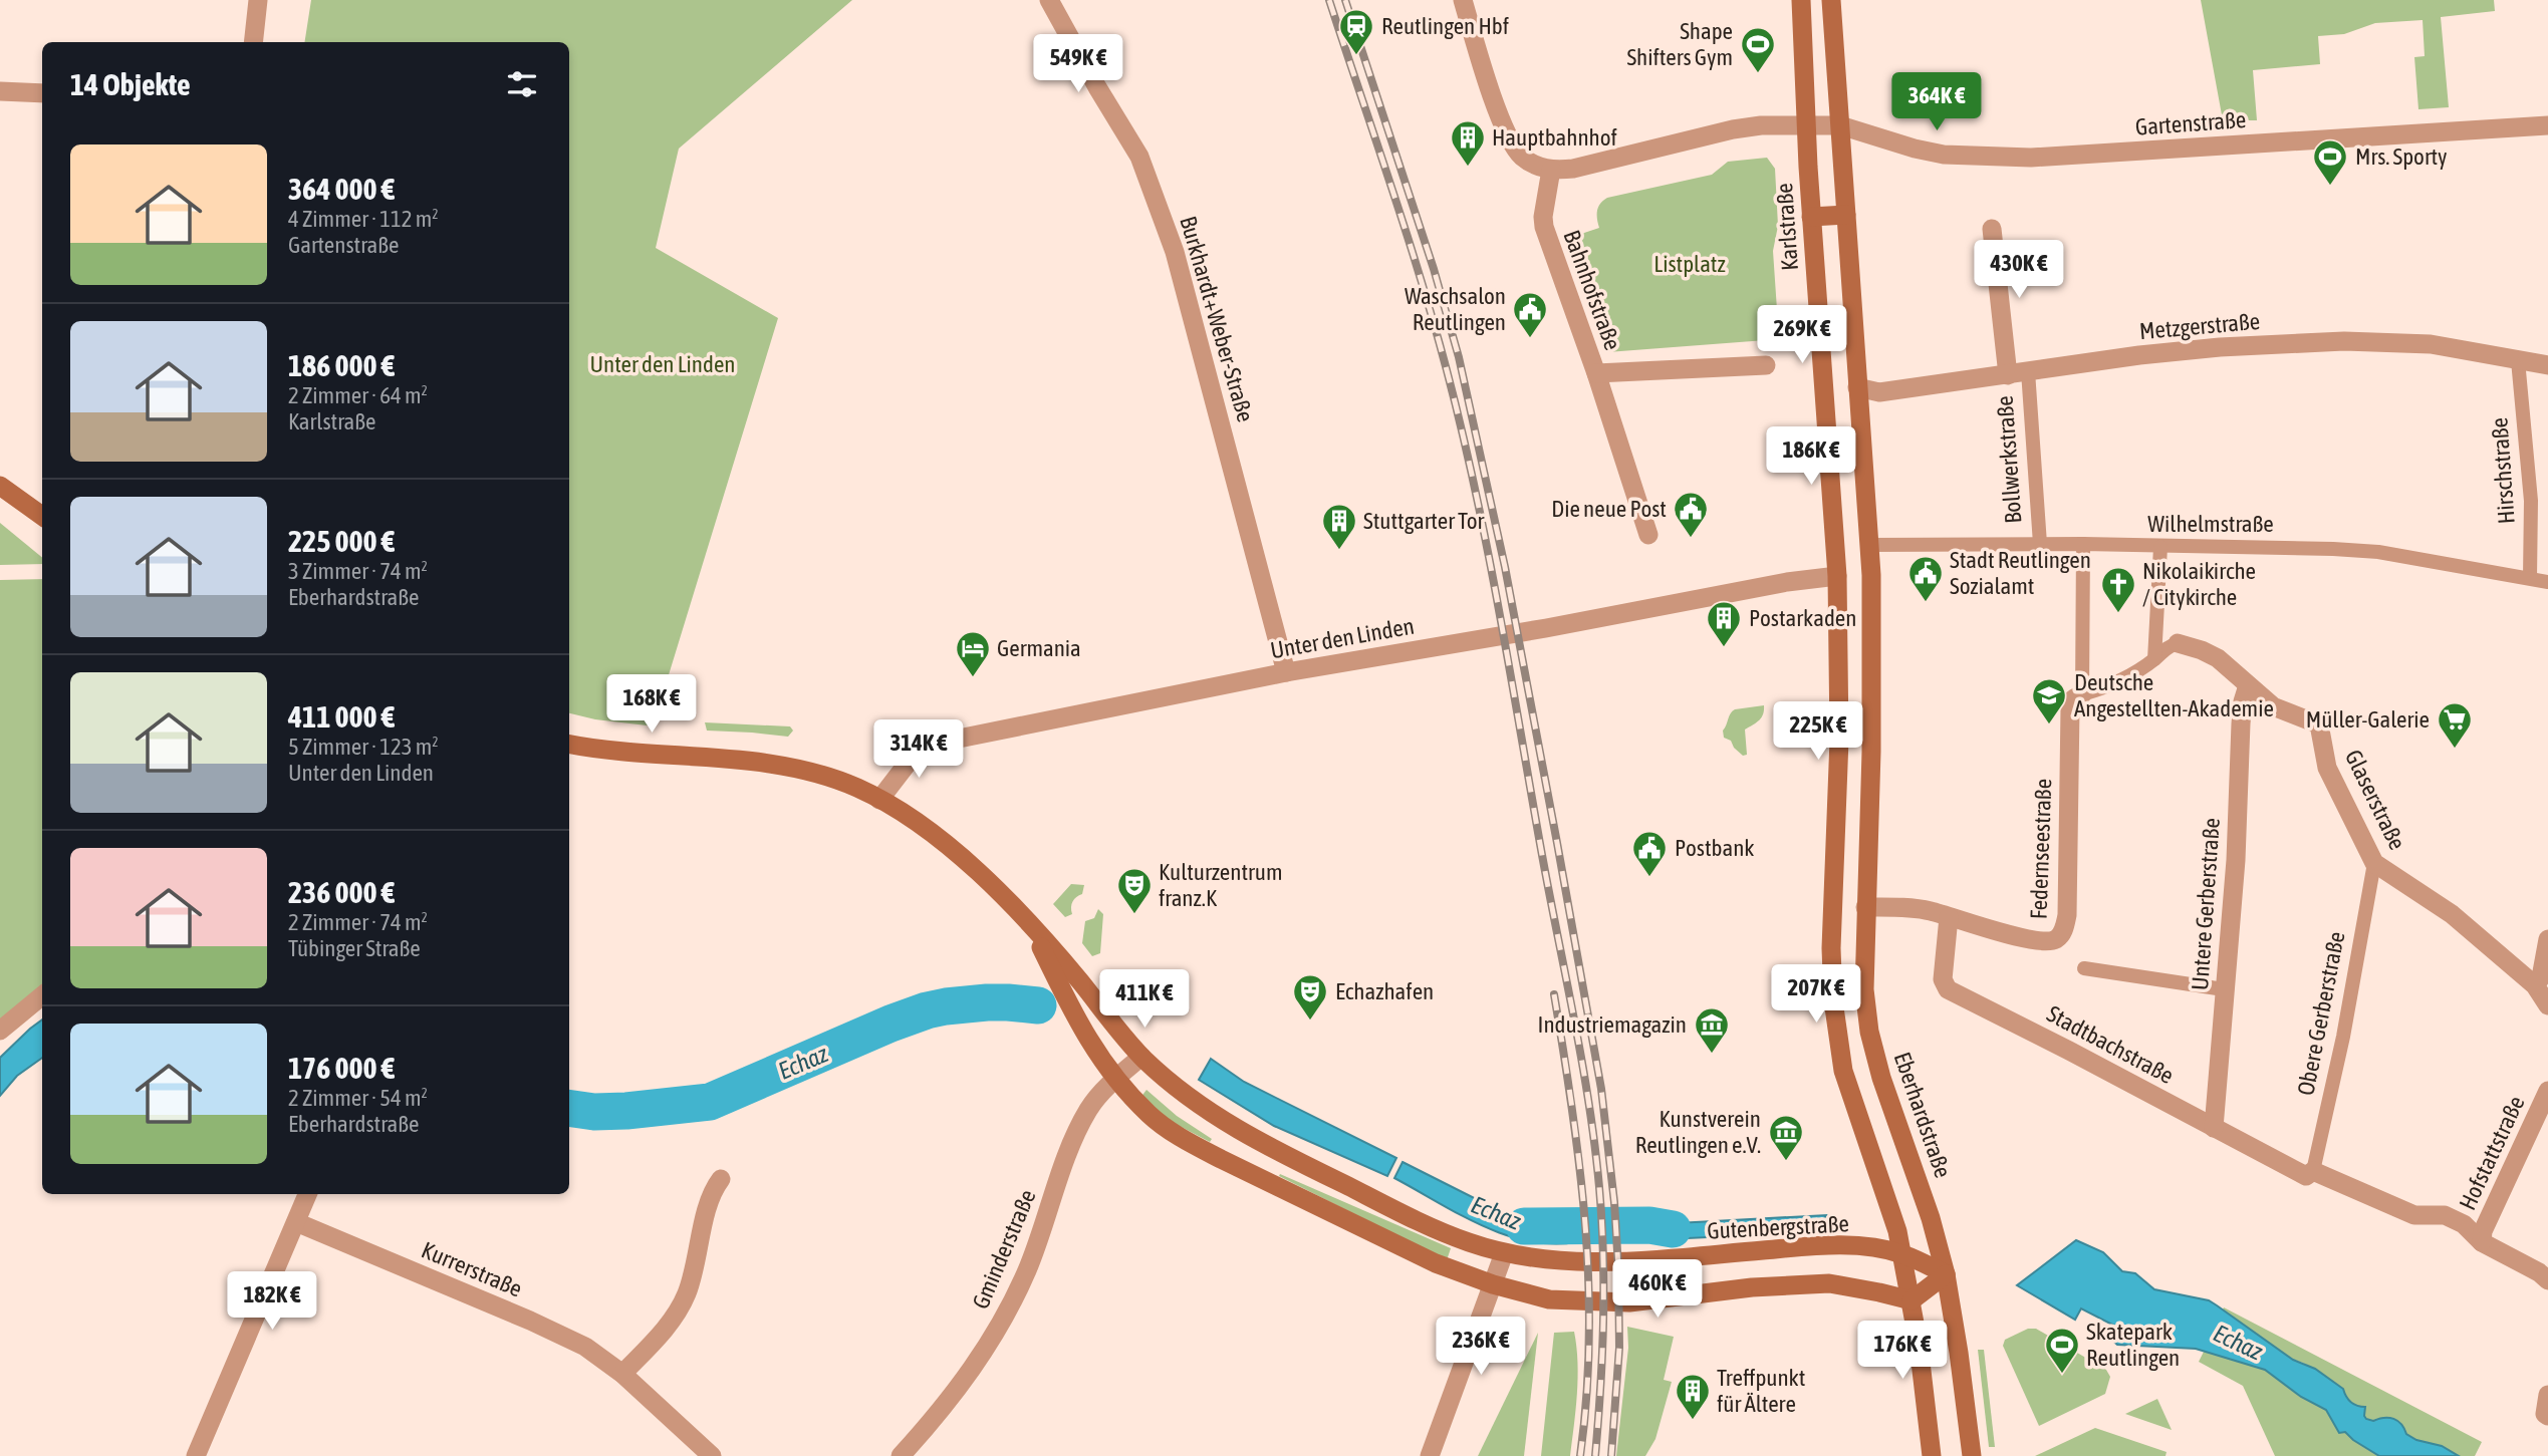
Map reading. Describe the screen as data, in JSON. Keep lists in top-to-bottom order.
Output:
{
  "streets": {
    "main road": ["Karlstraße", "Eberhardstraße", "Gutenbergstraße"],
    "street": [
      "Gartenstraße",
      "Bahnhofstraße",
      "Burkhardt+Weber-Straße",
      "Metzgerstraße",
      "Bollwerkstraße",
      "Hirschstraße",
      "Wilhelmstraße",
      "Unter den Linden",
      "Glaserstraße",
      "Federnseestraße",
      "Untere Gerberstraße",
      "Obere Gerberstraße",
      "Stadtbachstraße",
      "Hofstattstraße",
      "Gminderstraße",
      "Kurrerstraße"
    ]
  },
  "crossings": [
    ["Karlstraße", "Unter den Linden"],
    ["Burkhardt+Weber-Straße", "Unter den Linden"],
    ["Metzgerstraße", "Bollwerkstraße"],
    ["Metzgerstraße", "Hirschstraße"],
    ["Bollwerkstraße", "Wilhelmstraße"],
    ["Hirschstraße", "Wilhelmstraße"],
    ["Wilhelmstraße", "Eberhardstraße"],
    ["Glaserstraße", "Untere Gerberstraße"],
    ["Glaserstraße", "Obere Gerberstraße"],
    ["Federnseestraße", "Stadtbachstraße"],
    ["Federnseestraße", "Eberhardstraße"],
    ["Untere Gerberstraße", "Stadtbachstraße"],
    ["Obere Gerberstraße", "Stadtbachstraße"],
    ["Eberhardstraße", "Gutenbergstraße"],
    ["Gutenbergstraße", "Gminderstraße"]
  ],
  "water": ["Echaz"],
  "parks": ["Listplatz", "Unter den Linden"],
  "places": {
    "station": ["Reutlingen Hbf"],
    "sports": ["Shape Shifters Gym", "Mrs. Sporty", "Skatepark Reutlingen"],
    "building": [
      "Hauptbahnhof",
      "Stuttgarter Tor",
      "Postarkaden",
      "Treffpunkt für Ältere"
    ],
    "public building": [
      "Waschsalon Reutlingen",
      "Die neue Post",
      "Stadt Reutlingen Sozialamt",
      "Postbank"
    ],
    "church": ["Nikolaikirche / Citykirche"],
    "hotel": ["Germania"],
    "school or university": ["Deutsche Angestellten-Akademie"],
    "supermarket": ["Müller-Galerie"],
    "theatre": ["Kulturzentrum franz.K", "Echazhafen"],
    "museum": ["Industriemagazin", "Kunstverein Reutlingen e.V."]
  },
  "page": {
    "price": [
      "549K €",
      "364K €",
      "430K €",
      "269K €",
      "186K €",
      "168K €",
      "225K €",
      "314K €",
      "207K €",
      "411K €",
      "460K €",
      "182K €",
      "236K €",
      "176K €"
    ],
    "heading": "14 Objekte",
    "list": [
      {
        "name": "364 000 €",
        "note": "4 Zimmer · 112 m² · Gartenstraße"
      },
      {
        "name": "186 000 €",
        "note": "2 Zimmer · 64 m² · Karlstraße"
      },
      {
        "name": "225 000 €",
        "note": "3 Zimmer · 74 m² · Eberhardstraße"
      },
      {
        "name": "411 000 €",
        "note": "5 Zimmer · 123 m² · Unter den Linden"
      },
      {
        "name": "236 000 €",
        "note": "2 Zimmer · 74 m² · Tübinger Straße"
      },
      {
        "name": "176 000 €",
        "note": "2 Zimmer · 54 m² · Eberhardstraße"
      }
    ]
  }
}
